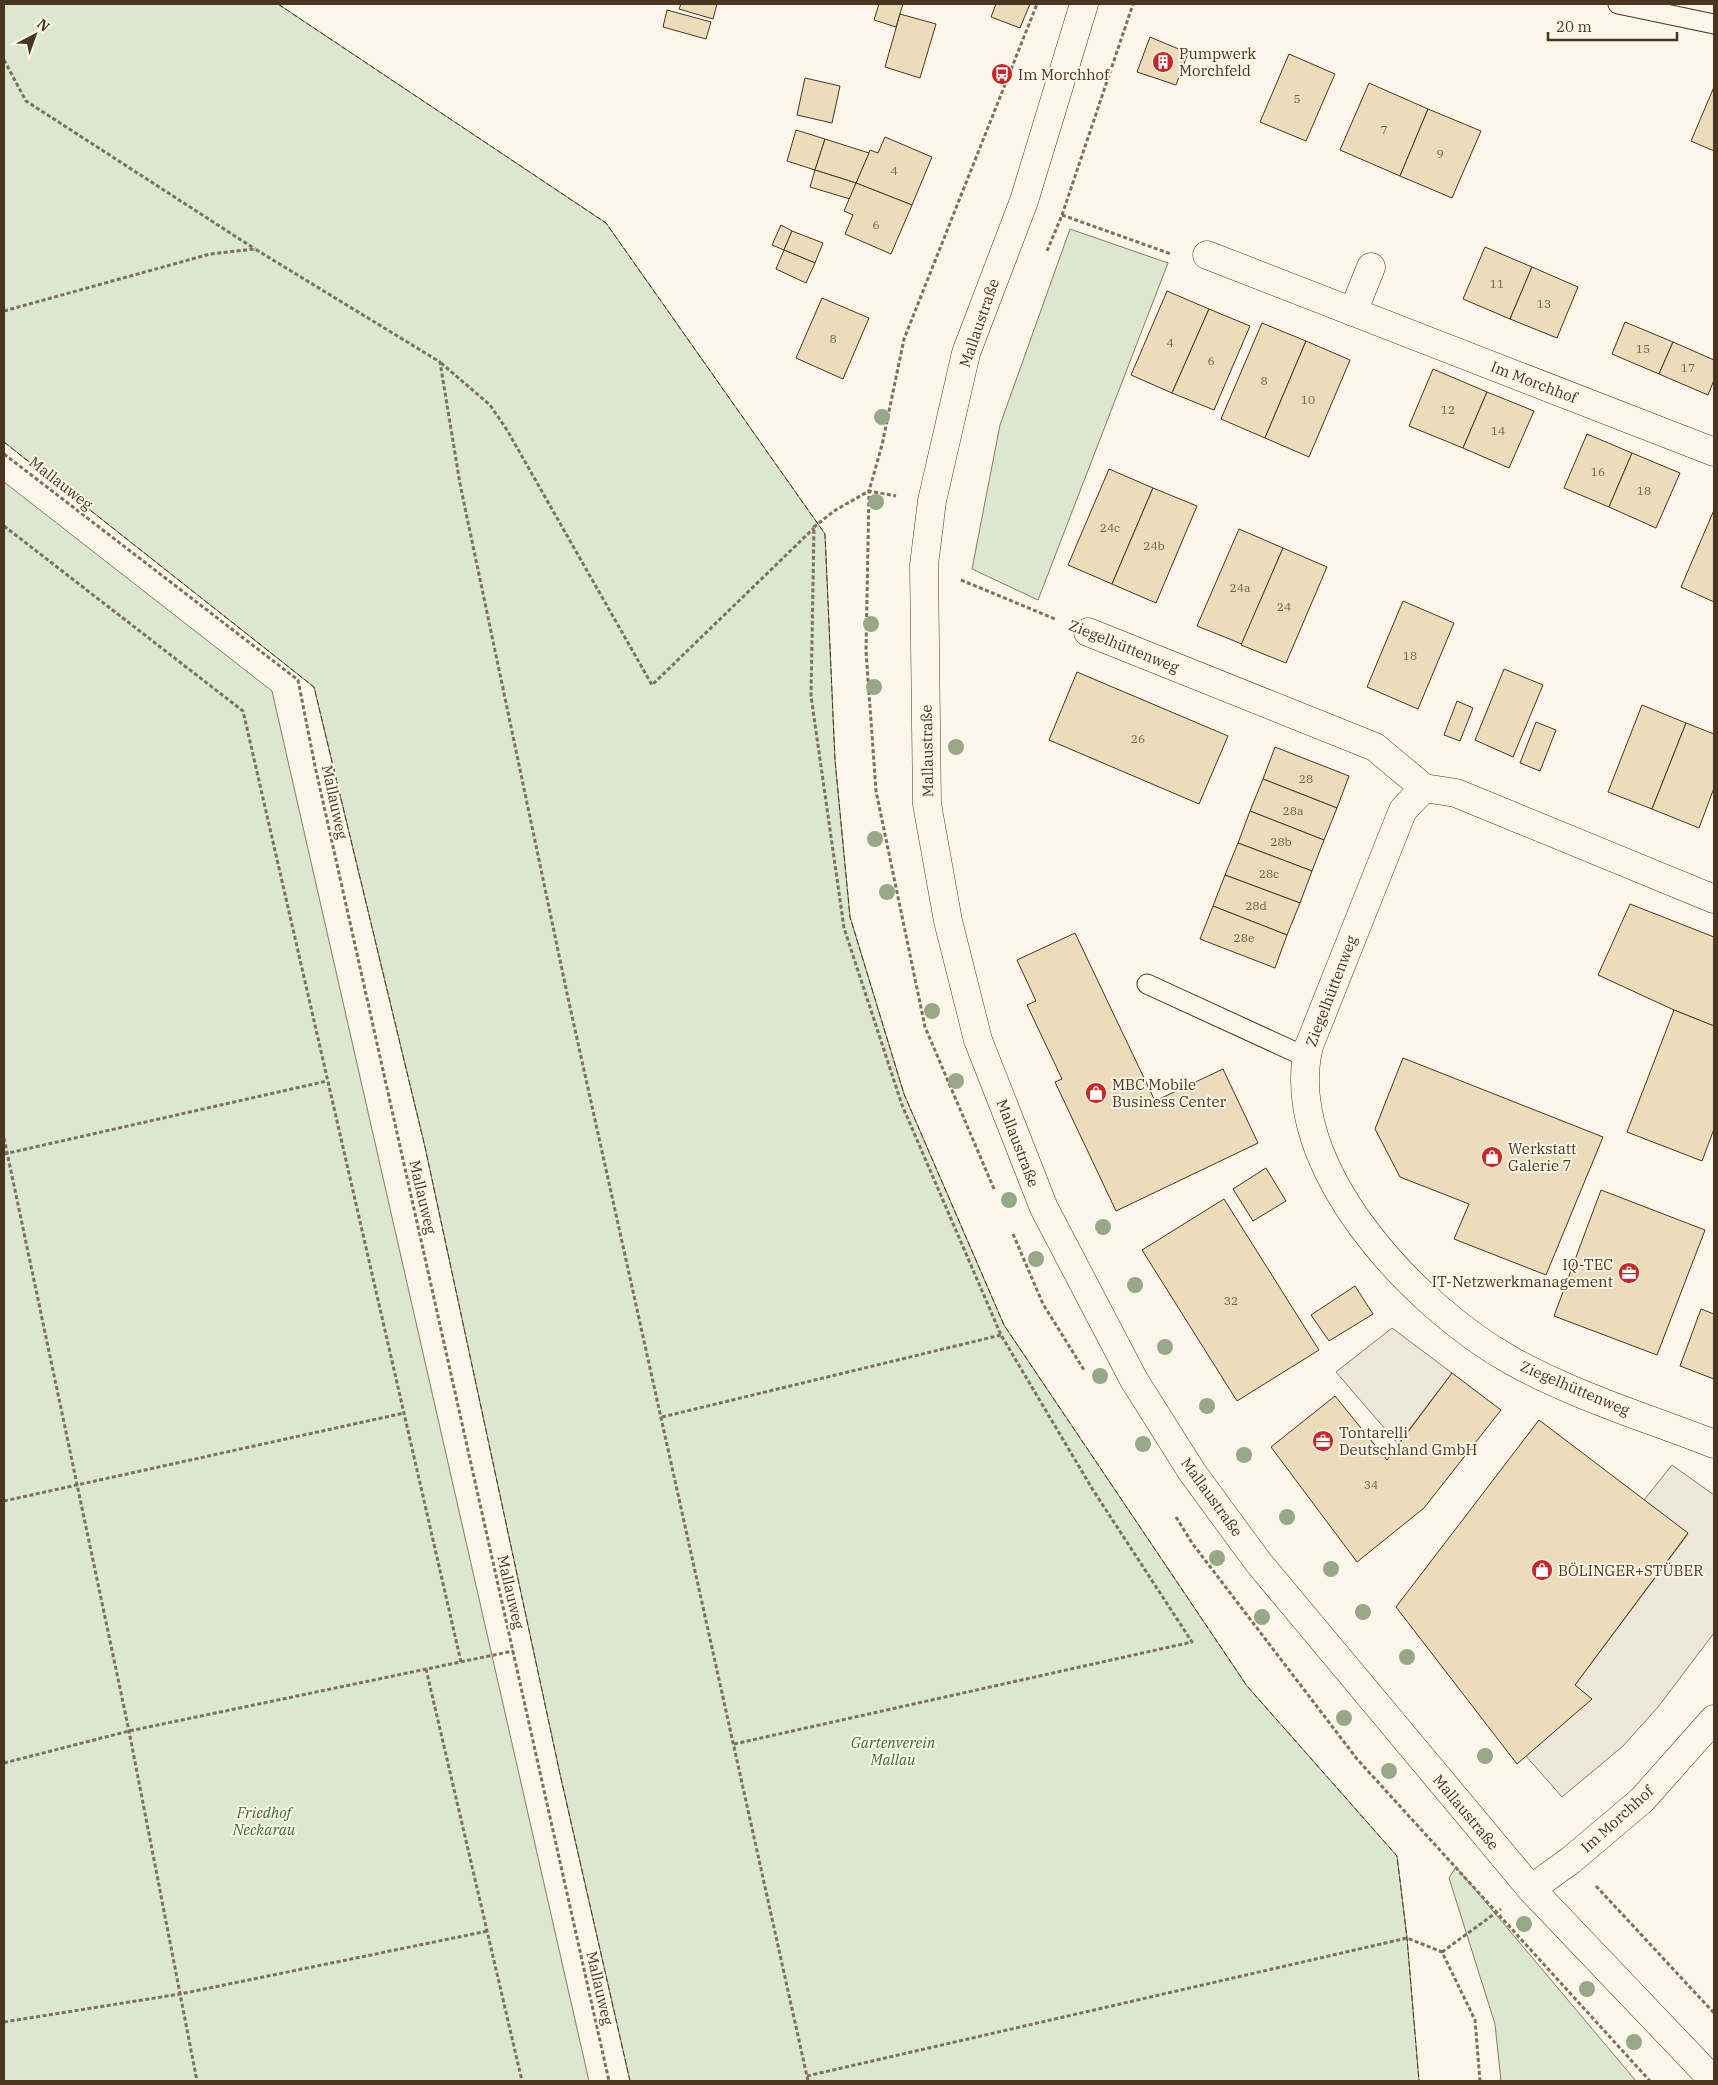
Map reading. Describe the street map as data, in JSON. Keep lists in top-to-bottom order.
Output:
{
  "streets": {
    "street": ["Mallaustraße", "Im Morchhof", "Ziegelhüttenweg"],
    "path": ["Mallauweg"]
  },
  "crossings": [
    ["Mallaustraße", "Im Morchhof"]
  ],
  "parks": ["Gartenverein Mallau", "Friedhof Neckarau"],
  "places": {
    "building": ["Pumpwerk Morchfeld"],
    "bus stop": ["Im Morchhof"],
    "shop": ["MBC Mobile Business Center", "Werkstatt Galerie 7", "BÖLINGER+STÜBER"],
    "office": ["IQ-TEC IT-Netzwerkmanagement", "Tontarelli Deutschland GmbH"]
  },
  "house_numbers": [
    "5",
    "7",
    "9",
    "4",
    "6",
    "11",
    "13",
    "8",
    "4",
    "15",
    "6",
    "17",
    "8",
    "10",
    "12",
    "14",
    "16",
    "18",
    "24c",
    "24b",
    "24a",
    "24",
    "18",
    "26",
    "28",
    "28a",
    "28b",
    "28c",
    "28d",
    "28e",
    "32",
    "34"
  ],
  "scale_bar": "20 m",
  "north": "top right"
}
